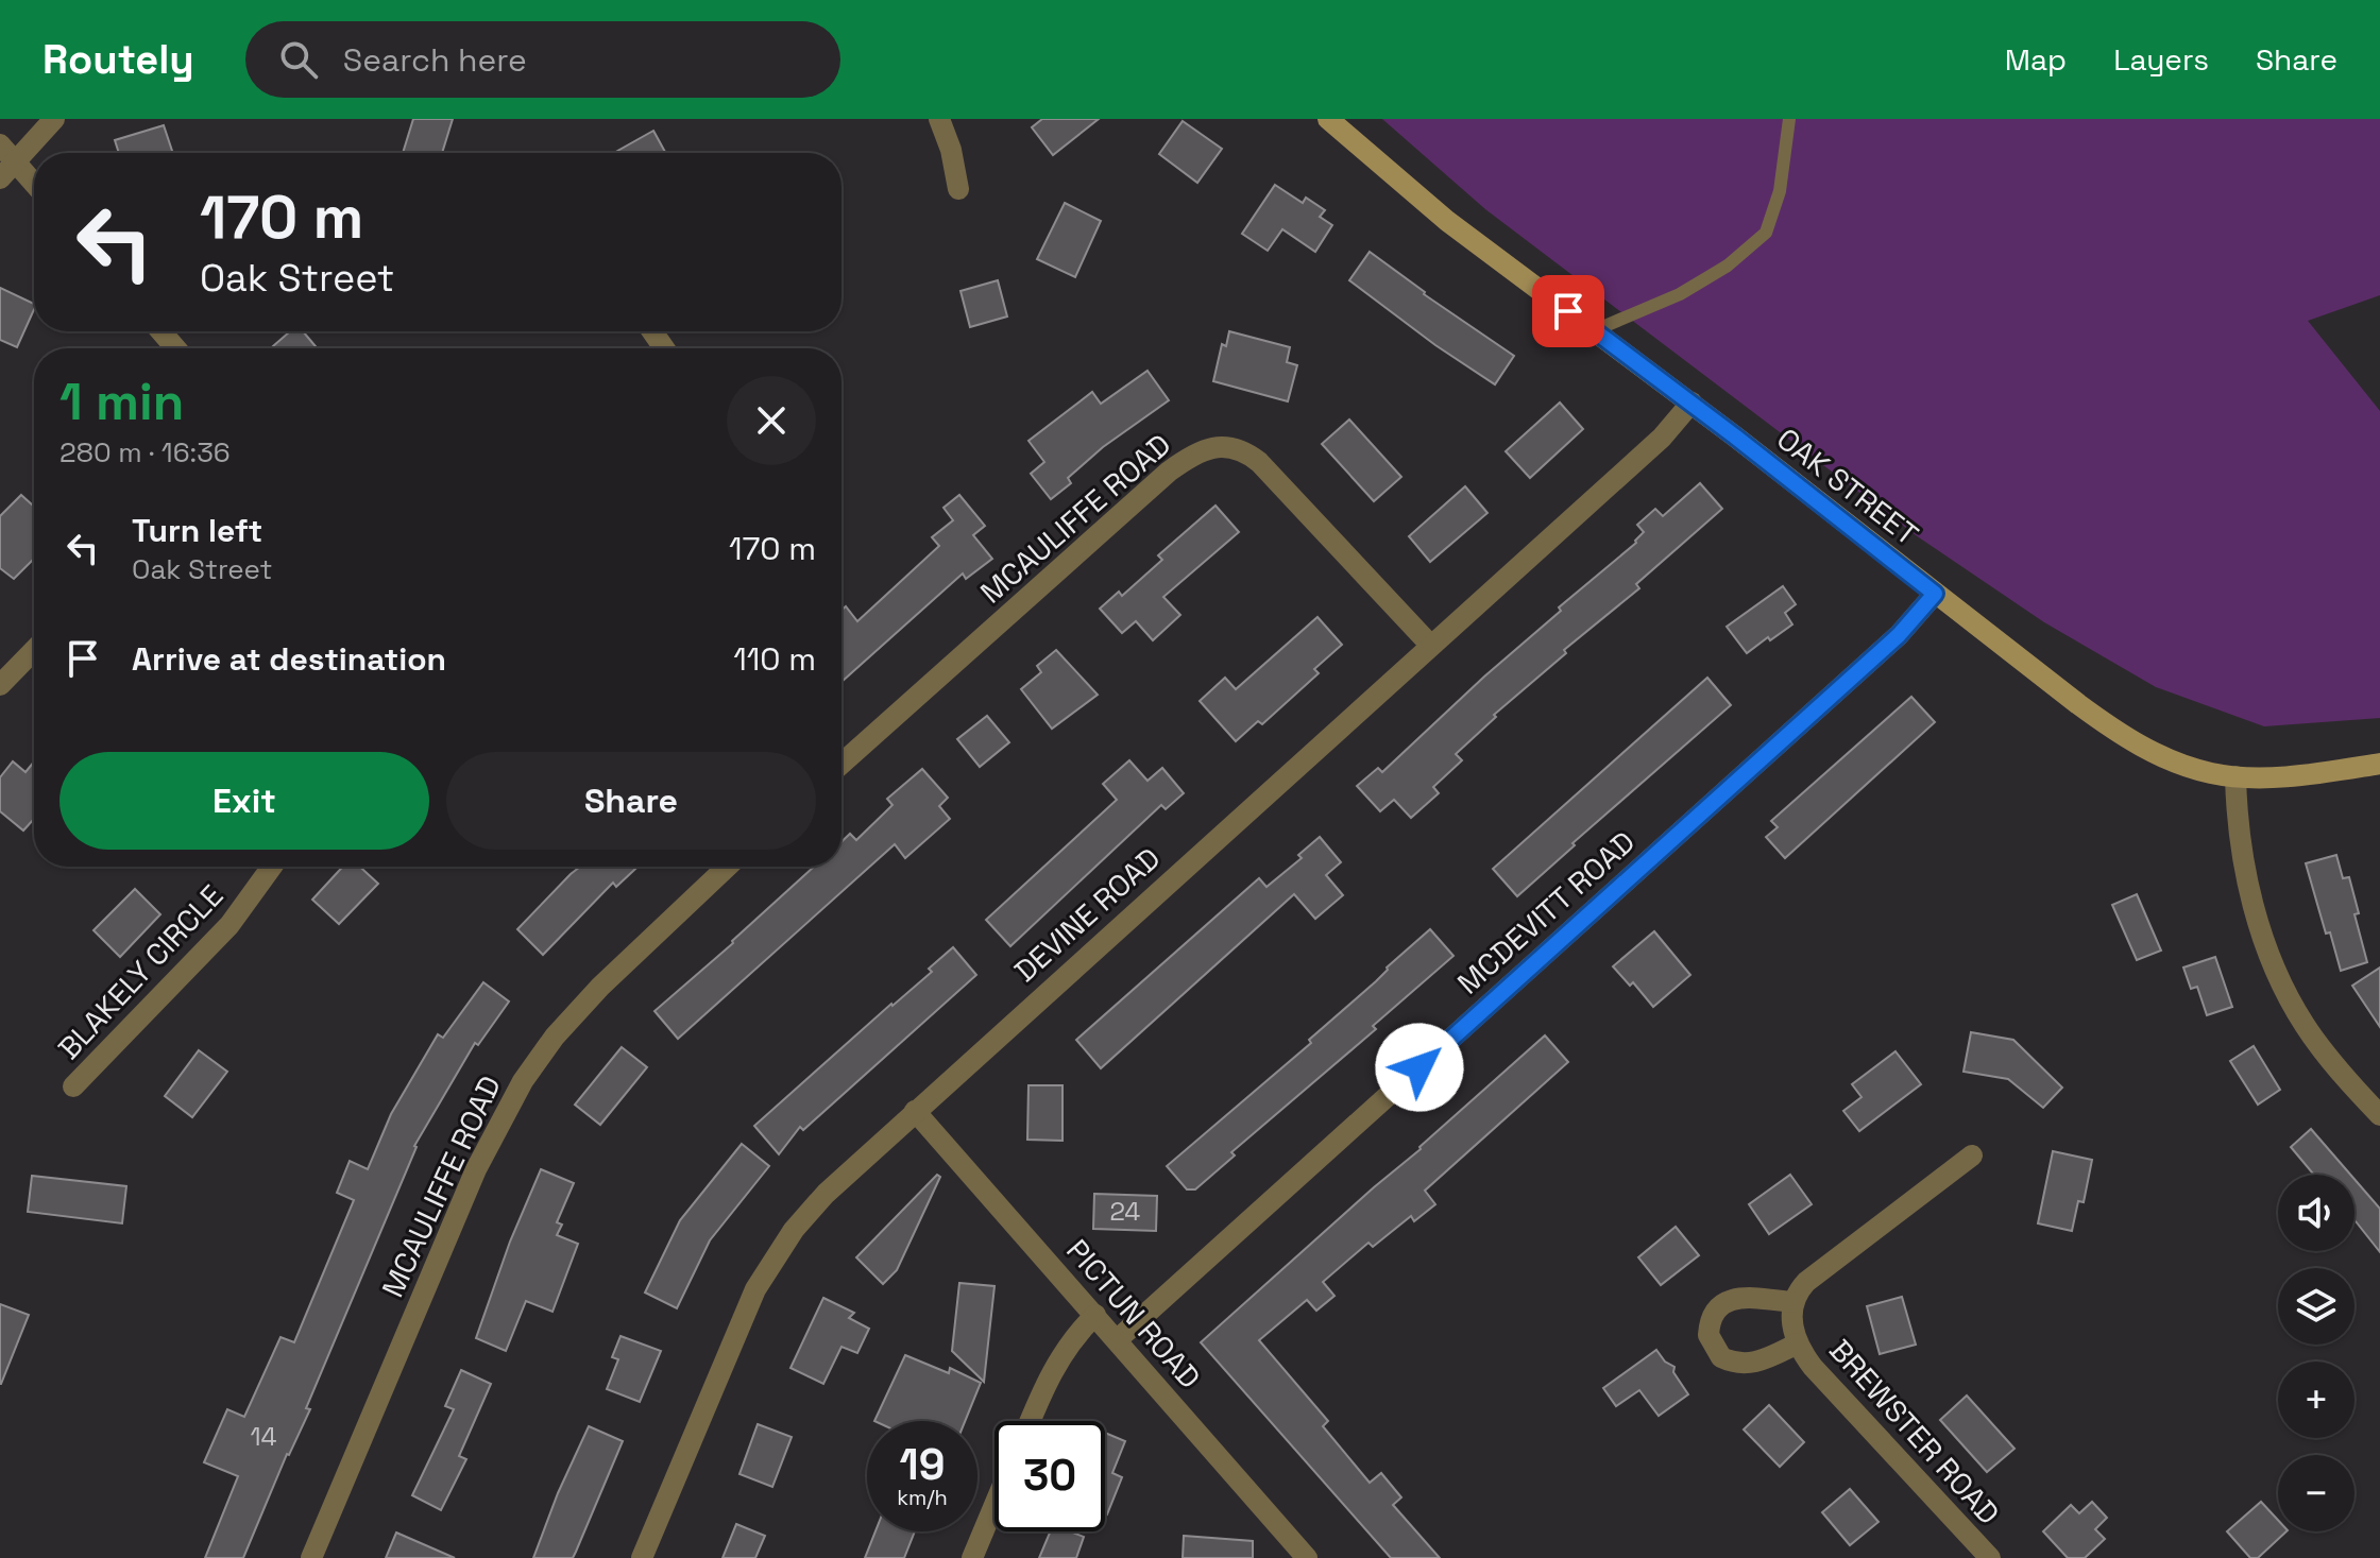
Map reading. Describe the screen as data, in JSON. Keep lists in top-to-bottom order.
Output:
{
  "streets": {
    "street": [
      "OAK STREET",
      "MCAULIFFE ROAD",
      "MCDEVITT ROAD",
      "DEVINE ROAD",
      "BLAKELY CIRCLE",
      "PICTUN ROAD",
      "BREWSTER ROAD"
    ]
  },
  "crossings": [
    ["OAK STREET", "MCDEVITT ROAD"],
    ["OAK STREET", "DEVINE ROAD"],
    ["MCAULIFFE ROAD", "DEVINE ROAD"],
    ["MCDEVITT ROAD", "PICTUN ROAD"],
    ["DEVINE ROAD", "PICTUN ROAD"]
  ],
  "house_numbers": ["24", "14"],
  "page": {
    "header": "Routely",
    "search": "Search here",
    "nav": ["Map", "Layers", "Share"],
    "turn": ["170 m", "Oak Street"],
    "heading": ["1 min", "280 m · 16:36"],
    "list": [
      {
        "name": "Turn left",
        "note": "Oak Street",
        "value": "170 m"
      },
      {
        "name": "Arrive at destination",
        "value": "110 m"
      }
    ],
    "buttons": ["Exit", "Share"],
    "map_buttons": ["+", "−"],
    "speed": "19 km/h",
    "limit": "30"
  }
}
